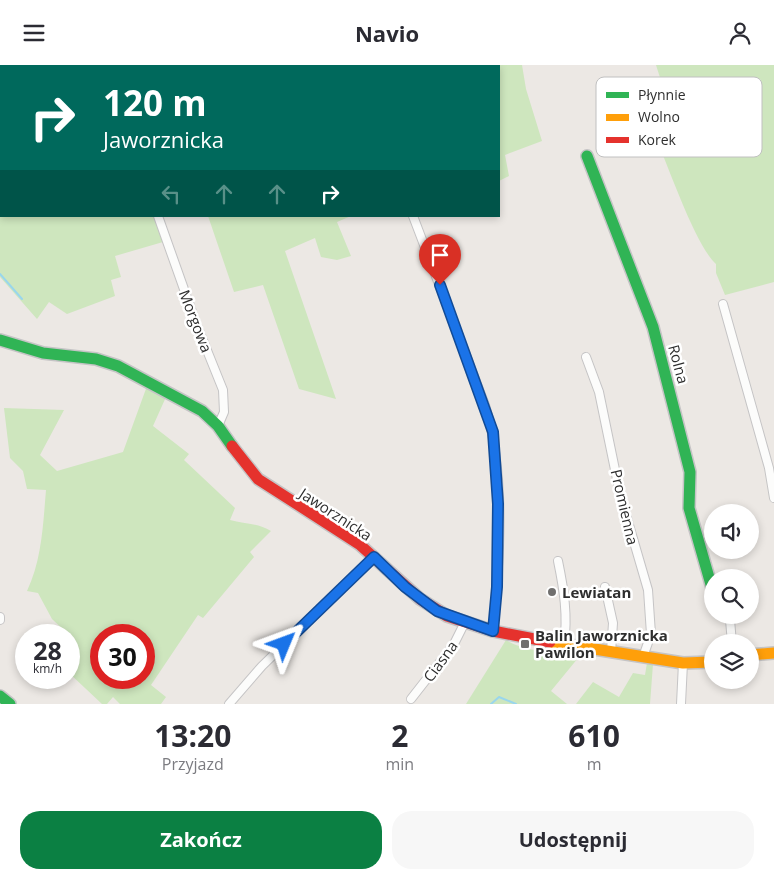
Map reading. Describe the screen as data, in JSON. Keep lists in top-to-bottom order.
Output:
{
  "streets": {
    "street": [
      "Morgowa",
      "Rolna",
      "Promienna",
      "Jaworznicka",
      "Ciasna"
    ]
  },
  "crossings": [
    ["Morgowa", "Jaworznicka"],
    ["Promienna", "Jaworznicka"],
    ["Jaworznicka", "Ciasna"]
  ],
  "places": {
    "other": ["Lewiatan"],
    "transit": ["Balin Jaworznicka Pawilon"]
  },
  "legend": ["Płynnie", "Wolno", "Korek"],
  "page": {
    "header": "Navio",
    "turn": ["120 m", "Jaworznicka"],
    "speed": "28 km/h",
    "limit": "30",
    "eta": [
      "13:20",
      "Przyjazd",
      "2",
      "min",
      "610",
      "m"
    ],
    "buttons": ["Zakończ", "Udostępnij"]
  }
}
